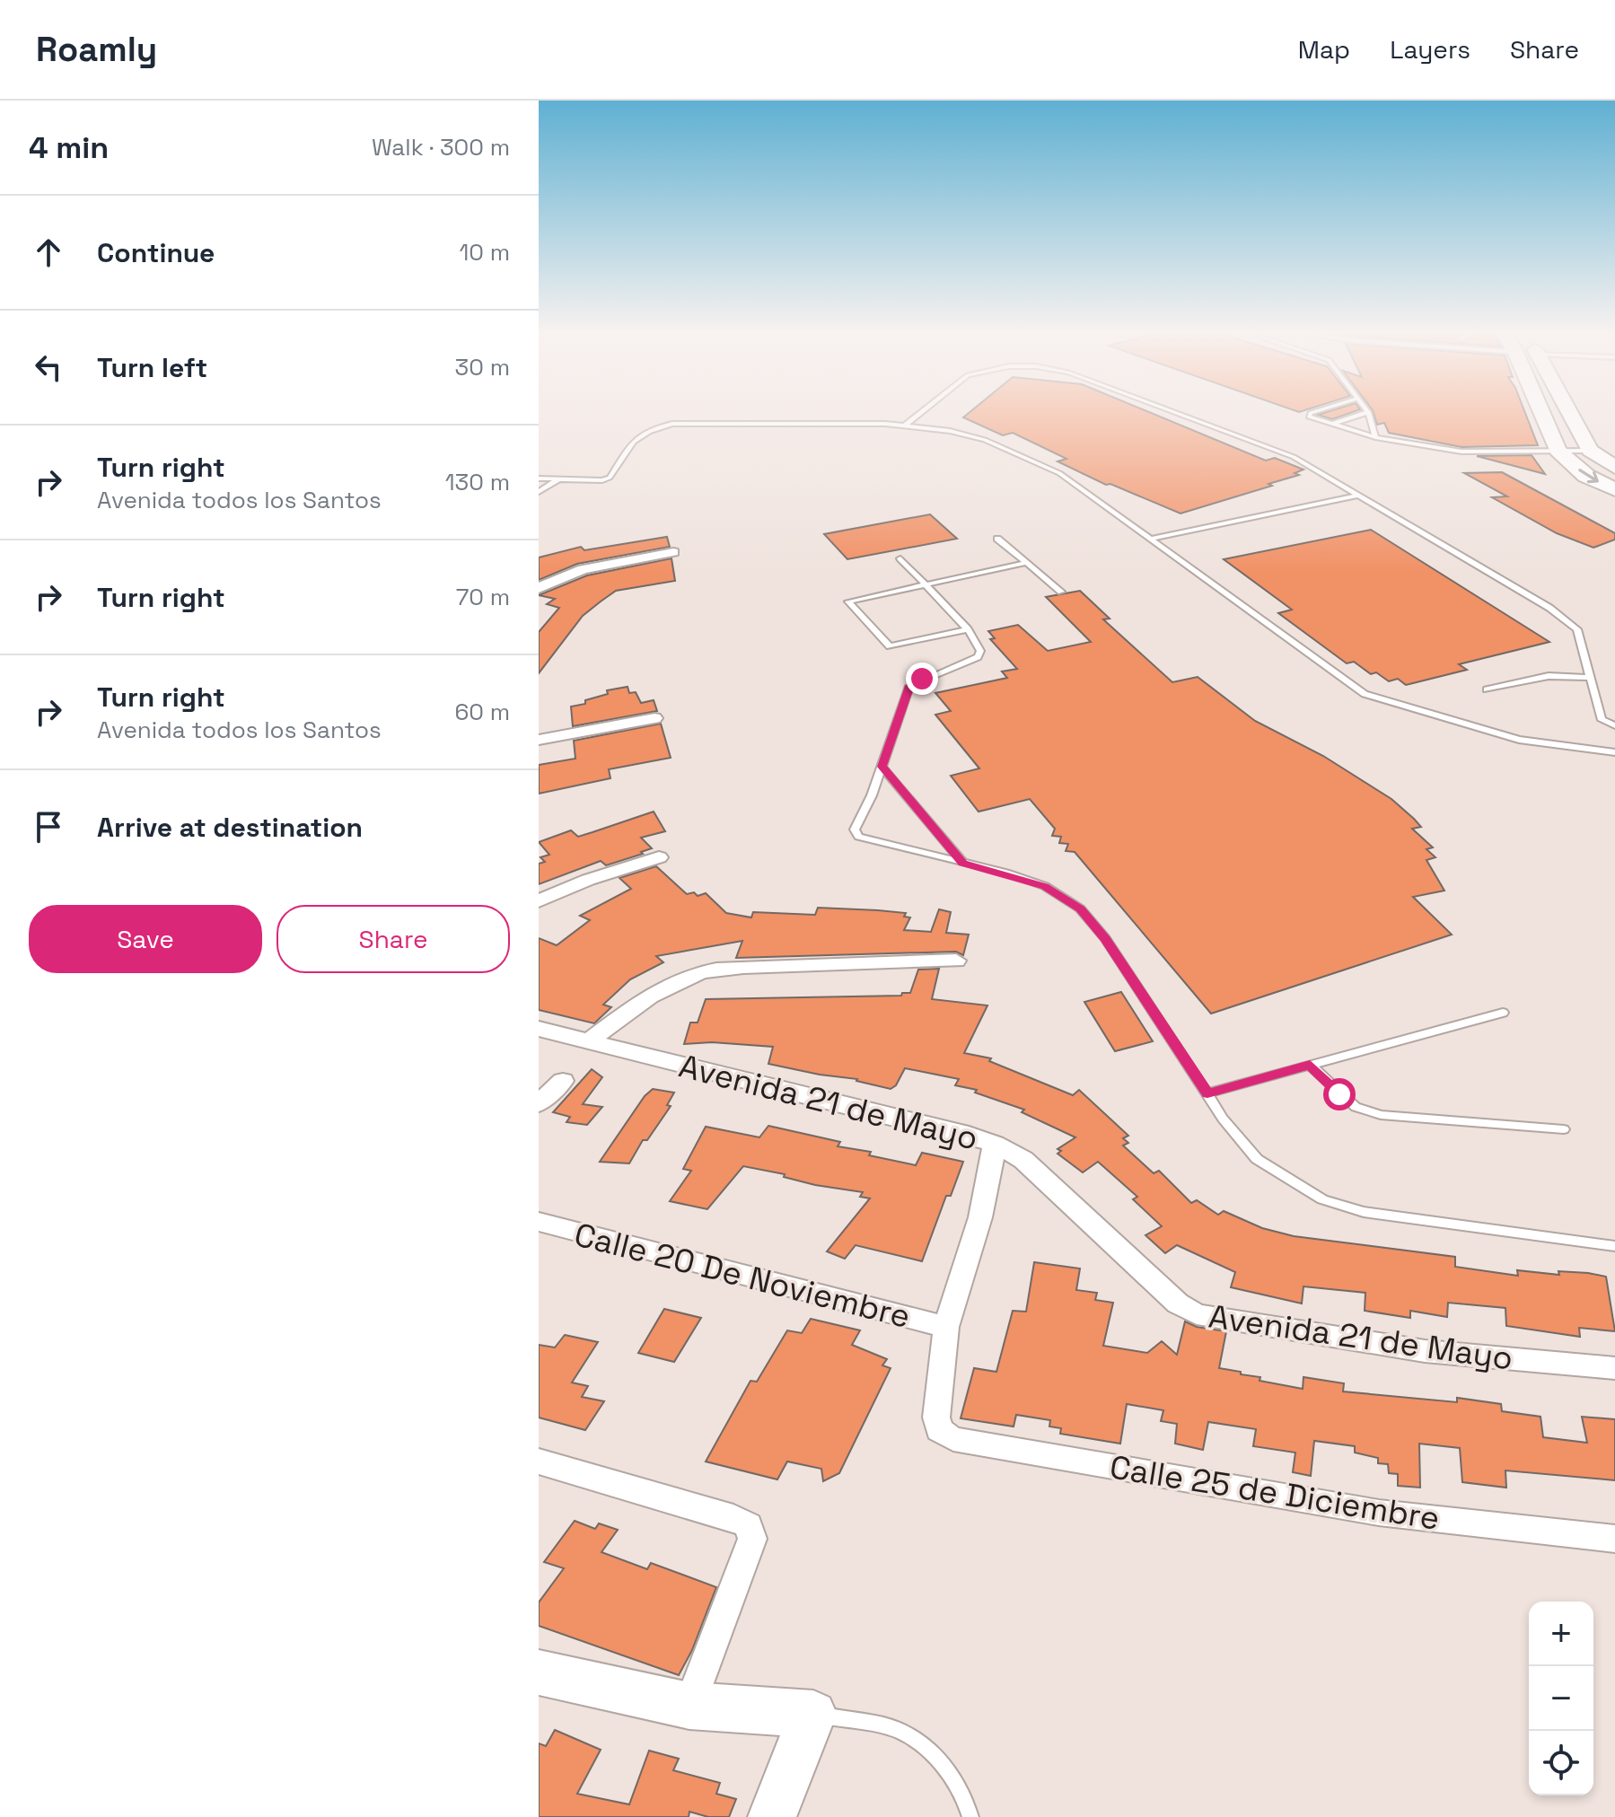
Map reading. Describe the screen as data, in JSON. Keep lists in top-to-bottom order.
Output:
{
  "streets": {
    "street": ["Avenida 21 de Mayo", "Calle 20 De Noviembre", "Calle 25 de Diciembre"]
  },
  "crossings": [
    ["Calle 20 De Noviembre", "Calle 25 de Diciembre"]
  ],
  "page": {
    "header": "Roamly",
    "nav": ["Map", "Layers", "Share"],
    "heading": ["4 min", "Walk · 300 m"],
    "list": [
      ["Continue", "10 m"],
      ["Turn left", "30 m"],
      ["Turn right", "Avenida todos los Santos", "130 m"],
      ["Turn right", "70 m"],
      ["Turn right", "Avenida todos los Santos", "60 m"],
      "Arrive at destination"
    ],
    "buttons": ["Save", "Share"],
    "map_buttons": ["+", "−"]
  }
}
